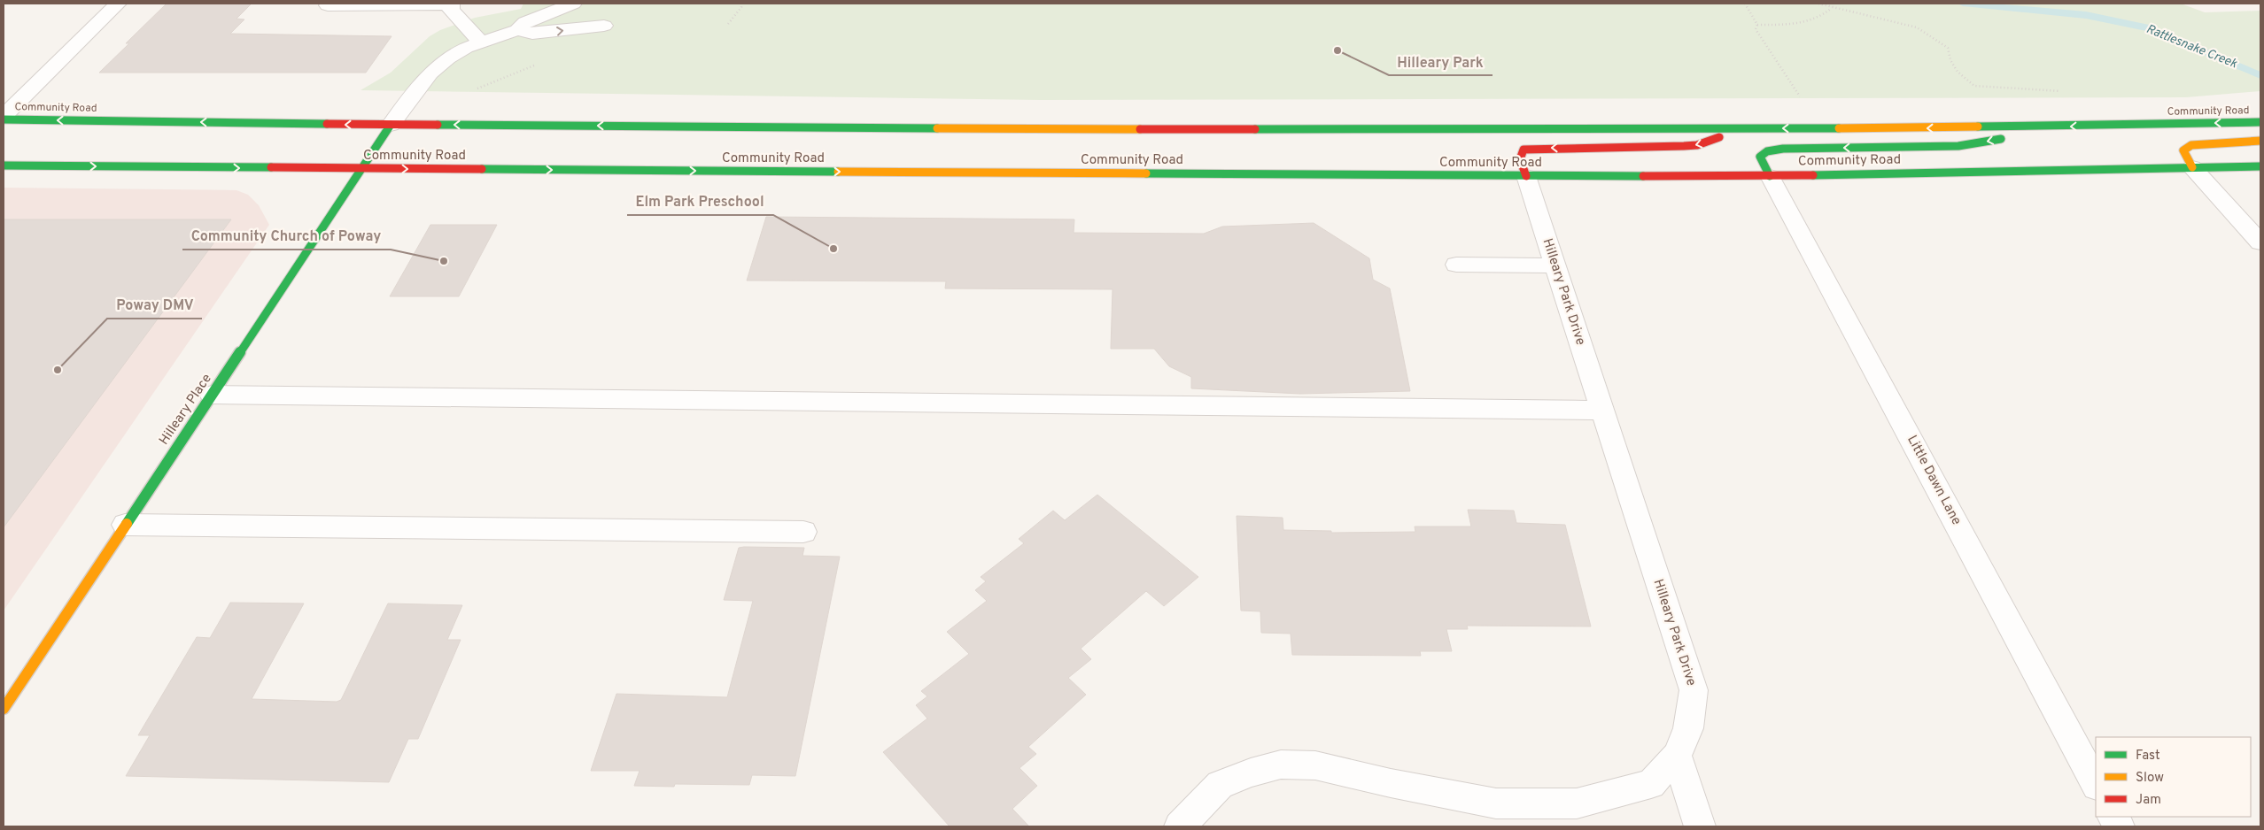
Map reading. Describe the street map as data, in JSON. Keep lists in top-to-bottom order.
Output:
{
  "streets": {
    "main road": ["Community Road", "Hilleary Place"],
    "street": ["Hilleary Park Drive", "Little Dawn Lane"]
  },
  "crossings": [
    ["Community Road", "Hilleary Park Drive"],
    ["Community Road", "Hilleary Place"],
    ["Community Road", "Little Dawn Lane"]
  ],
  "water": ["Rattlesnake Creek"],
  "places": [
    "Hilleary Park",
    "Elm Park Preschool",
    "Community Church of Poway",
    "Poway DMV"
  ],
  "legend": ["Fast", "Slow", "Jam"]
}
